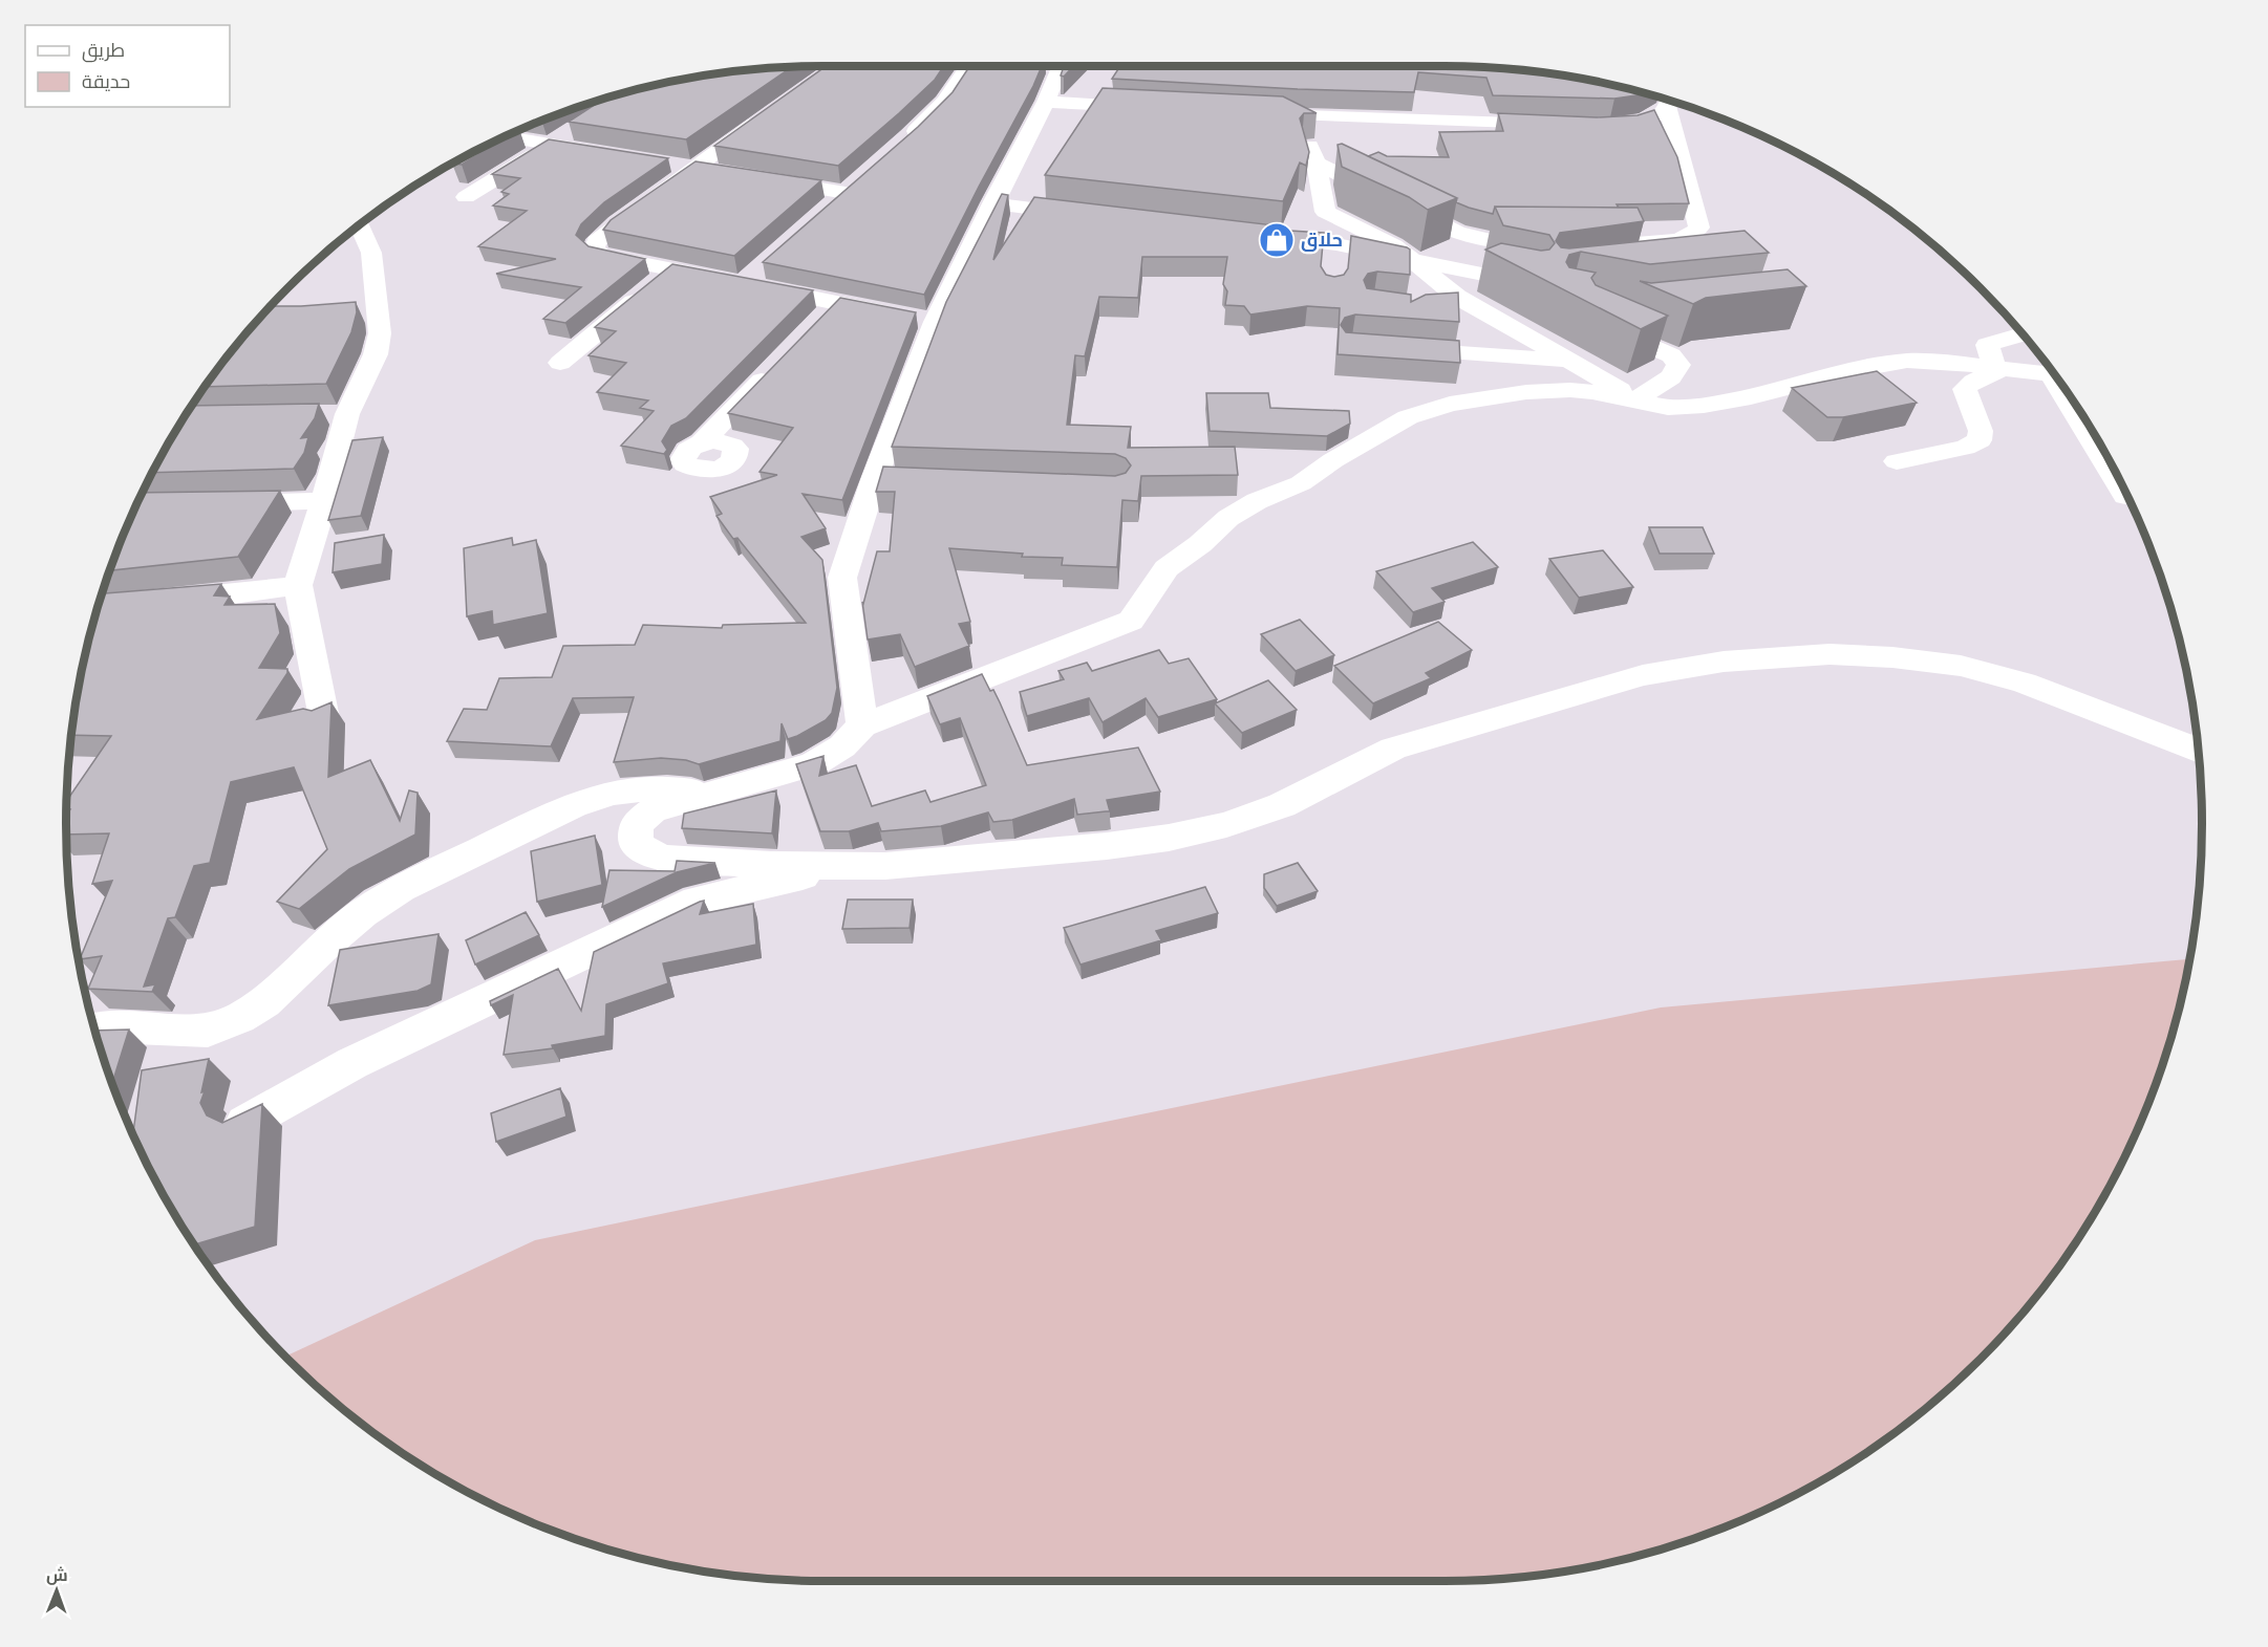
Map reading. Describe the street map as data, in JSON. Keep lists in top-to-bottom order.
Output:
{
  "places": {
    "shop": ["حلاق"]
  },
  "legend": ["طريق", "حديقة"],
  "north": "top"
}
